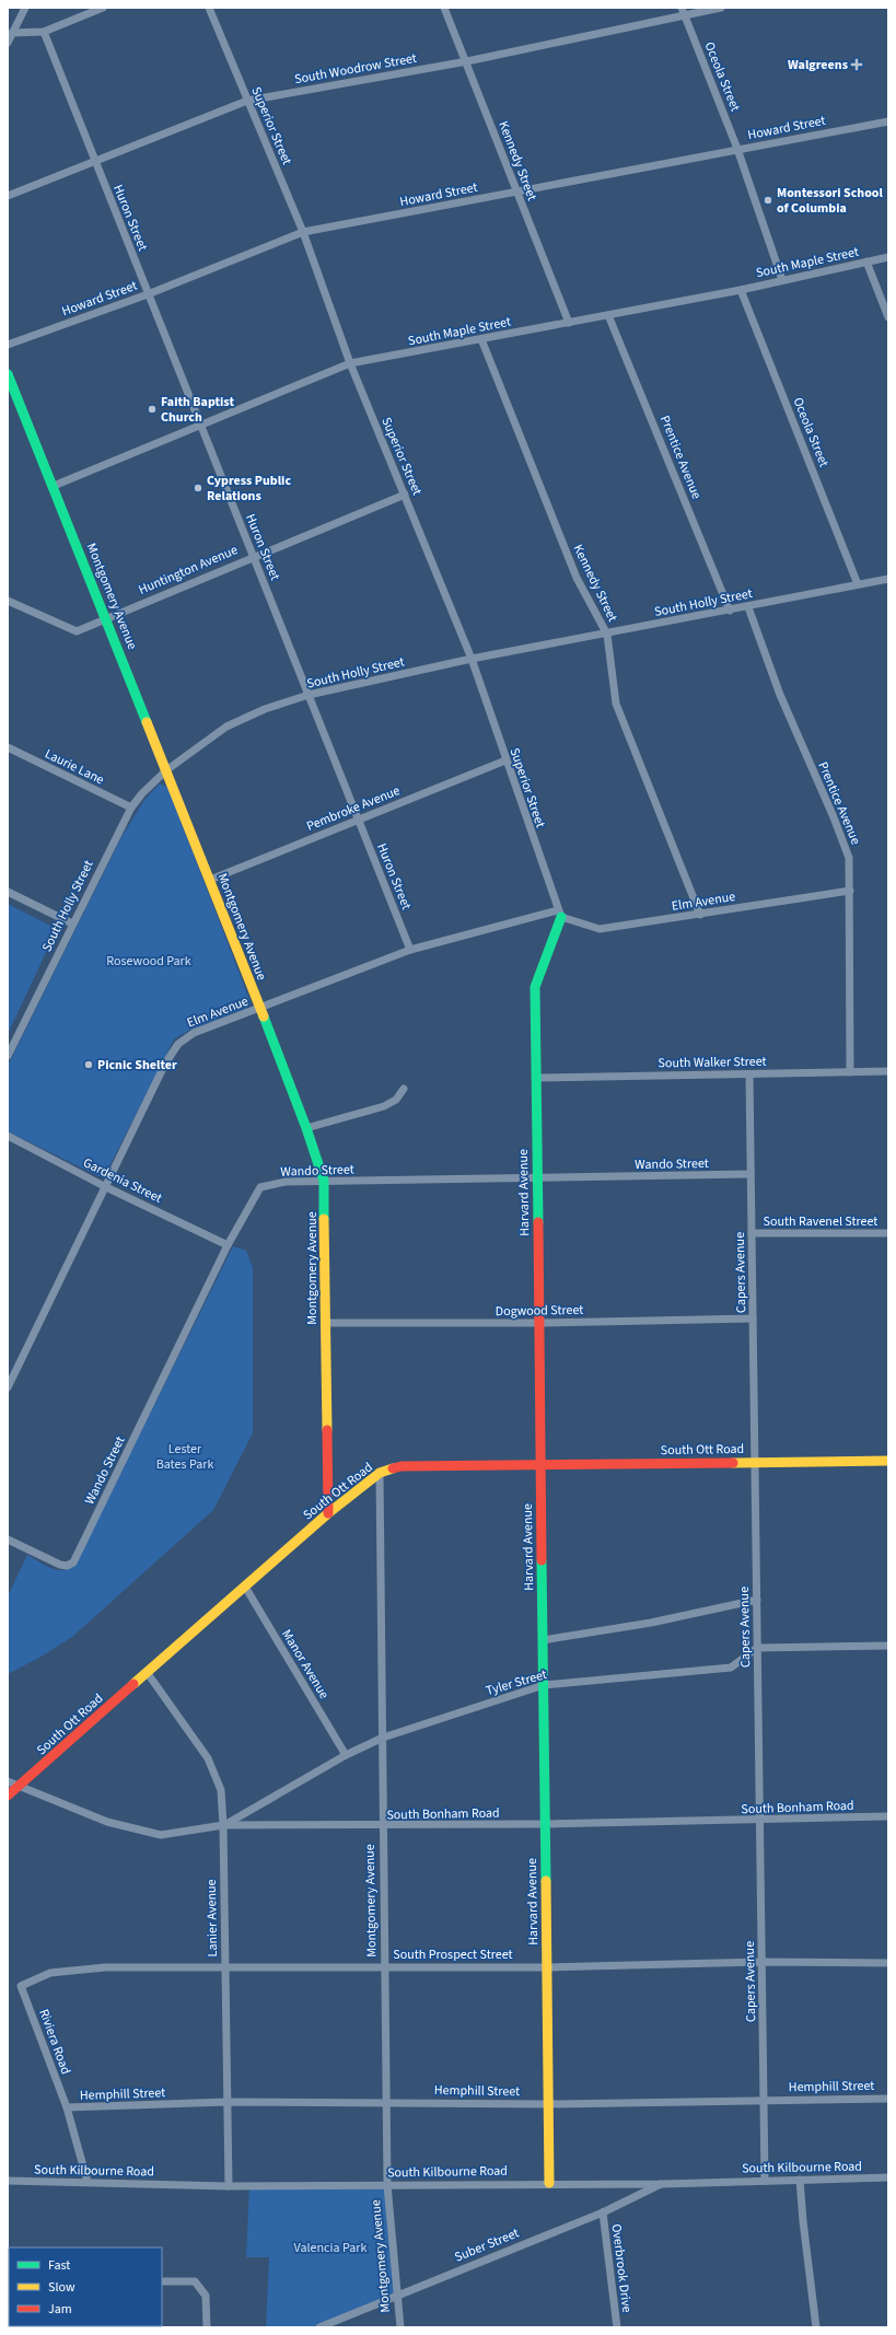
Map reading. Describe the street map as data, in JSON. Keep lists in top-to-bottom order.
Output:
{
  "streets": {
    "street": [
      "South Woodrow Street",
      "Oceola Street",
      "Superior Street",
      "Howard Street",
      "Kennedy Street",
      "Huron Street",
      "South Maple Street",
      "Prentice Avenue",
      "Huntington Avenue",
      "Montgomery Avenue",
      "South Holly Street",
      "Laurie Lane",
      "Pembroke Avenue",
      "Elm Avenue",
      "South Walker Street",
      "Wando Street",
      "Gardenia Street",
      "Harvard Avenue",
      "South Ravenel Street",
      "Capers Avenue",
      "Dogwood Street",
      "South Ott Road",
      "Manor Avenue",
      "Tyler Street",
      "South Bonham Road",
      "Lanier Avenue",
      "South Prospect Street",
      "Riviera Road",
      "Hemphill Street",
      "South Kilbourne Road",
      "Suber Street",
      "Overbrook Drive"
    ]
  },
  "crossings": [
    ["South Woodrow Street", "Oceola Street"],
    ["South Woodrow Street", "Superior Street"],
    ["South Woodrow Street", "Kennedy Street"],
    ["South Woodrow Street", "Huron Street"],
    ["Oceola Street", "Howard Street"],
    ["Oceola Street", "South Maple Street"],
    ["Oceola Street", "South Holly Street"],
    ["Superior Street", "Howard Street"],
    ["Superior Street", "South Maple Street"],
    ["Superior Street", "Huntington Avenue"],
    ["Superior Street", "South Holly Street"],
    ["Superior Street", "Pembroke Avenue"],
    ["Superior Street", "Elm Avenue"],
    ["Superior Street", "Harvard Avenue"],
    ["Howard Street", "Kennedy Street"],
    ["Howard Street", "Huron Street"],
    ["Kennedy Street", "South Maple Street"],
    ["Kennedy Street", "South Holly Street"],
    ["Kennedy Street", "Elm Avenue"],
    ["Huron Street", "South Maple Street"],
    ["Huron Street", "Huntington Avenue"],
    ["Huron Street", "South Holly Street"],
    ["Huron Street", "Pembroke Avenue"],
    ["Huron Street", "Elm Avenue"],
    ["South Maple Street", "Prentice Avenue"],
    ["South Maple Street", "Montgomery Avenue"],
    ["Prentice Avenue", "South Holly Street"],
    ["Prentice Avenue", "Elm Avenue"],
    ["Prentice Avenue", "South Walker Street"],
    ["Huntington Avenue", "Montgomery Avenue"],
    ["Montgomery Avenue", "South Holly Street"],
    ["Montgomery Avenue", "Pembroke Avenue"],
    ["Montgomery Avenue", "Elm Avenue"],
    ["Montgomery Avenue", "Wando Street"],
    ["Montgomery Avenue", "Dogwood Street"],
    ["Montgomery Avenue", "South Ott Road"],
    ["Montgomery Avenue", "Tyler Street"],
    ["Montgomery Avenue", "South Bonham Road"],
    ["Montgomery Avenue", "South Prospect Street"],
    ["Montgomery Avenue", "Hemphill Street"],
    ["Montgomery Avenue", "South Kilbourne Road"],
    ["Montgomery Avenue", "Suber Street"],
    ["South Holly Street", "Laurie Lane"],
    ["Elm Avenue", "Gardenia Street"],
    ["Elm Avenue", "Harvard Avenue"],
    ["South Walker Street", "Harvard Avenue"],
    ["South Walker Street", "Capers Avenue"],
    ["Wando Street", "Gardenia Street"],
    ["Wando Street", "Harvard Avenue"],
    ["Wando Street", "Capers Avenue"],
    ["Harvard Avenue", "Dogwood Street"],
    ["Harvard Avenue", "South Ott Road"],
    ["Harvard Avenue", "Tyler Street"],
    ["Harvard Avenue", "South Bonham Road"],
    ["Harvard Avenue", "South Prospect Street"],
    ["Harvard Avenue", "Hemphill Street"],
    ["Harvard Avenue", "South Kilbourne Road"],
    ["South Ravenel Street", "Capers Avenue"],
    ["Capers Avenue", "Dogwood Street"],
    ["Capers Avenue", "South Ott Road"],
    ["Capers Avenue", "Tyler Street"],
    ["Capers Avenue", "South Bonham Road"],
    ["Capers Avenue", "South Prospect Street"],
    ["Capers Avenue", "Hemphill Street"],
    ["Capers Avenue", "South Kilbourne Road"],
    ["South Ott Road", "Manor Avenue"],
    ["South Ott Road", "South Bonham Road"],
    ["South Ott Road", "Lanier Avenue"],
    ["Manor Avenue", "Tyler Street"],
    ["Tyler Street", "South Bonham Road"],
    ["Tyler Street", "Lanier Avenue"],
    ["South Bonham Road", "Lanier Avenue"],
    ["Lanier Avenue", "South Prospect Street"],
    ["Lanier Avenue", "Hemphill Street"],
    ["Lanier Avenue", "South Kilbourne Road"],
    ["South Prospect Street", "Riviera Road"],
    ["Riviera Road", "Hemphill Street"],
    ["Riviera Road", "South Kilbourne Road"],
    ["South Kilbourne Road", "Suber Street"],
    ["Suber Street", "Overbrook Drive"]
  ],
  "parks": ["Rosewood Park", "Lester Bates Park", "Valencia Park"],
  "places": {
    "health": ["Walgreens"],
    "other": [
      "Montessori School of Columbia",
      "Faith Baptist Church",
      "Cypress Public Relations",
      "Picnic Shelter"
    ]
  },
  "legend": ["Fast", "Slow", "Jam"]
}
